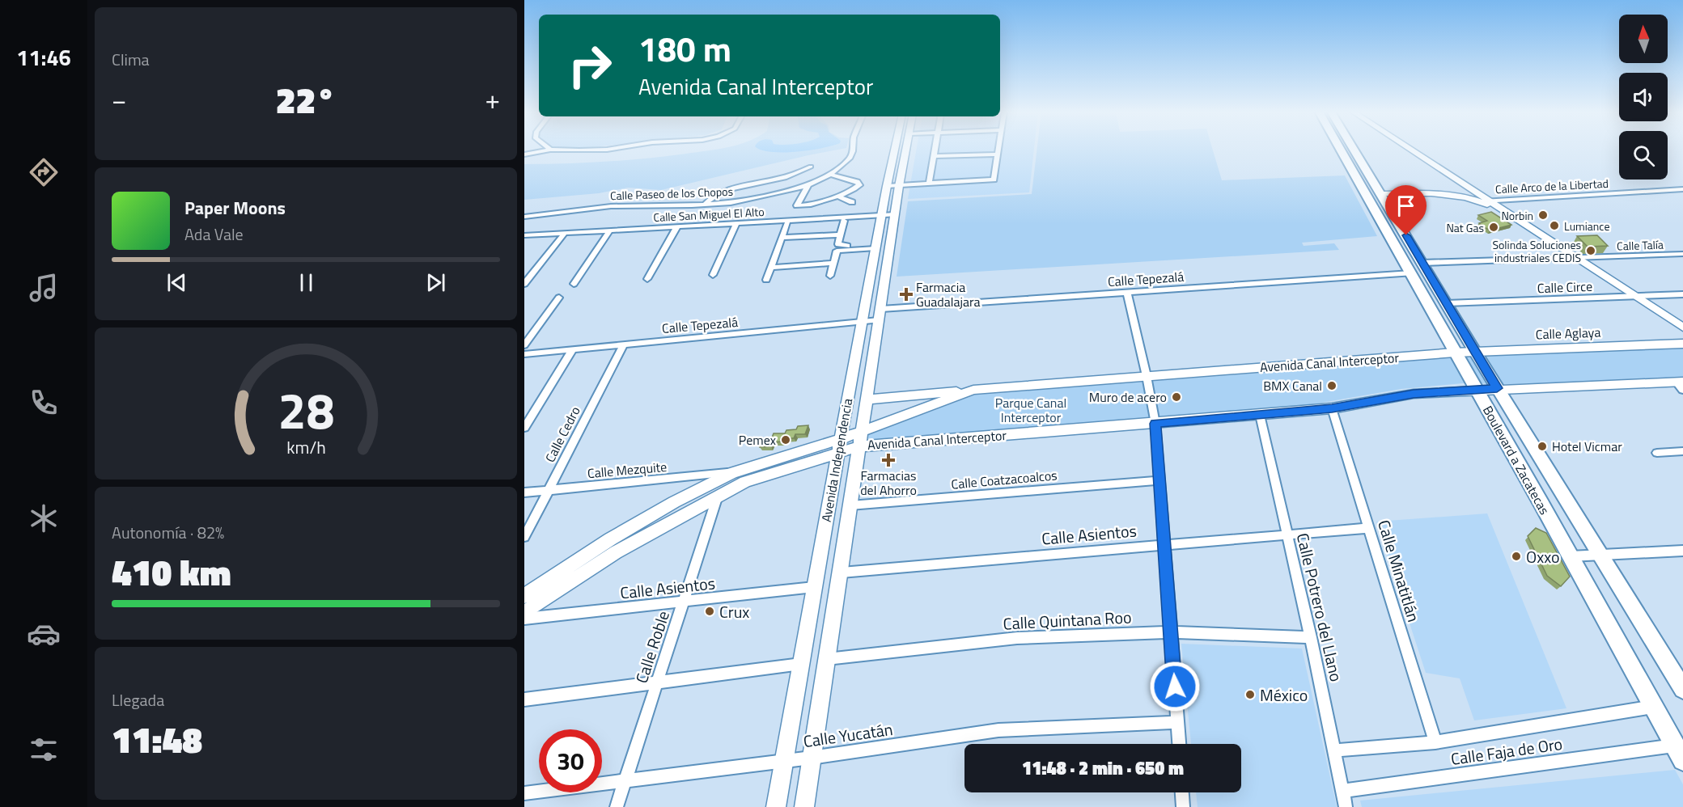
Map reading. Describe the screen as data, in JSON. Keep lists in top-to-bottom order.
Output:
{
  "streets": {
    "main road": [
      "Calle Aglaya",
      "Avenida Canal Interceptor",
      "Avenida Independencia",
      "Boulevard a Zacatecas"
    ],
    "street": [
      "Calle Arco de la Libertad",
      "Calle Paseo de los Chopos",
      "Calle San Miguel El Alto",
      "Calle Talía",
      "Calle Tepezalá",
      "Calle Circe",
      "Calle Cedro",
      "Calle Mezquite",
      "Calle Coatzacoalcos",
      "Calle Asientos",
      "Calle Minatitlán",
      "Calle Potrero del Llano",
      "Calle Quintana Roo",
      "Calle Roble",
      "Calle Yucatán",
      "Calle Faja de Oro"
    ]
  },
  "crossings": [
    ["Calle San Miguel El Alto", "Avenida Independencia"],
    ["Calle Talía", "Boulevard a Zacatecas"],
    ["Calle Tepezalá", "Calle Cedro"],
    ["Calle Tepezalá", "Avenida Independencia"],
    ["Calle Tepezalá", "Boulevard a Zacatecas"],
    ["Calle Circe", "Boulevard a Zacatecas"],
    ["Calle Aglaya", "Avenida Canal Interceptor"],
    ["Calle Aglaya", "Boulevard a Zacatecas"],
    ["Avenida Canal Interceptor", "Avenida Independencia"],
    ["Avenida Canal Interceptor", "Boulevard a Zacatecas"],
    ["Avenida Canal Interceptor", "Calle Mezquite"],
    ["Avenida Canal Interceptor", "Calle Minatitlán"],
    ["Avenida Canal Interceptor", "Calle Potrero del Llano"],
    ["Avenida Canal Interceptor", "Calle Roble"],
    ["Calle Cedro", "Calle Mezquite"],
    ["Avenida Independencia", "Calle Coatzacoalcos"],
    ["Avenida Independencia", "Calle Asientos"],
    ["Avenida Independencia", "Calle Quintana Roo"],
    ["Avenida Independencia", "Calle Yucatán"],
    ["Boulevard a Zacatecas", "Calle Faja de Oro"],
    ["Calle Asientos", "Calle Minatitlán"],
    ["Calle Asientos", "Calle Potrero del Llano"],
    ["Calle Asientos", "Calle Roble"],
    ["Calle Minatitlán", "Calle Faja de Oro"],
    ["Calle Potrero del Llano", "Calle Quintana Roo"],
    ["Calle Potrero del Llano", "Calle Faja de Oro"],
    ["Calle Roble", "Calle Yucatán"]
  ],
  "parks": ["Parque Canal Interceptor"],
  "places": {
    "other": [
      "Norbin",
      "Lumiance",
      "Nat Gas",
      "Solinda Soluciones industriales CEDIS",
      "BMX Canal",
      "Muro de acero",
      "Pemex",
      "Hotel Vicmar",
      "Oxxo",
      "Crux",
      "México"
    ],
    "health": ["Farmacia Guadalajara", "Farmacias del Ahorro"]
  },
  "north": "top",
  "page": {
    "tabs": "11:46",
    "tile": [
      "Clima",
      ["Autonomía · 82%", "410 km"],
      ["Llegada", "11:48"]
    ],
    "turn": ["180 m", "Avenida Canal Interceptor"],
    "heat": ["−", "22°", "+"],
    "song": ["Paper Moons", "Ada Vale"],
    "limit": "30",
    "trip": "11:48 · 2 min · 650 m",
    "gauge": ["28", "km/h"]
  }
}
